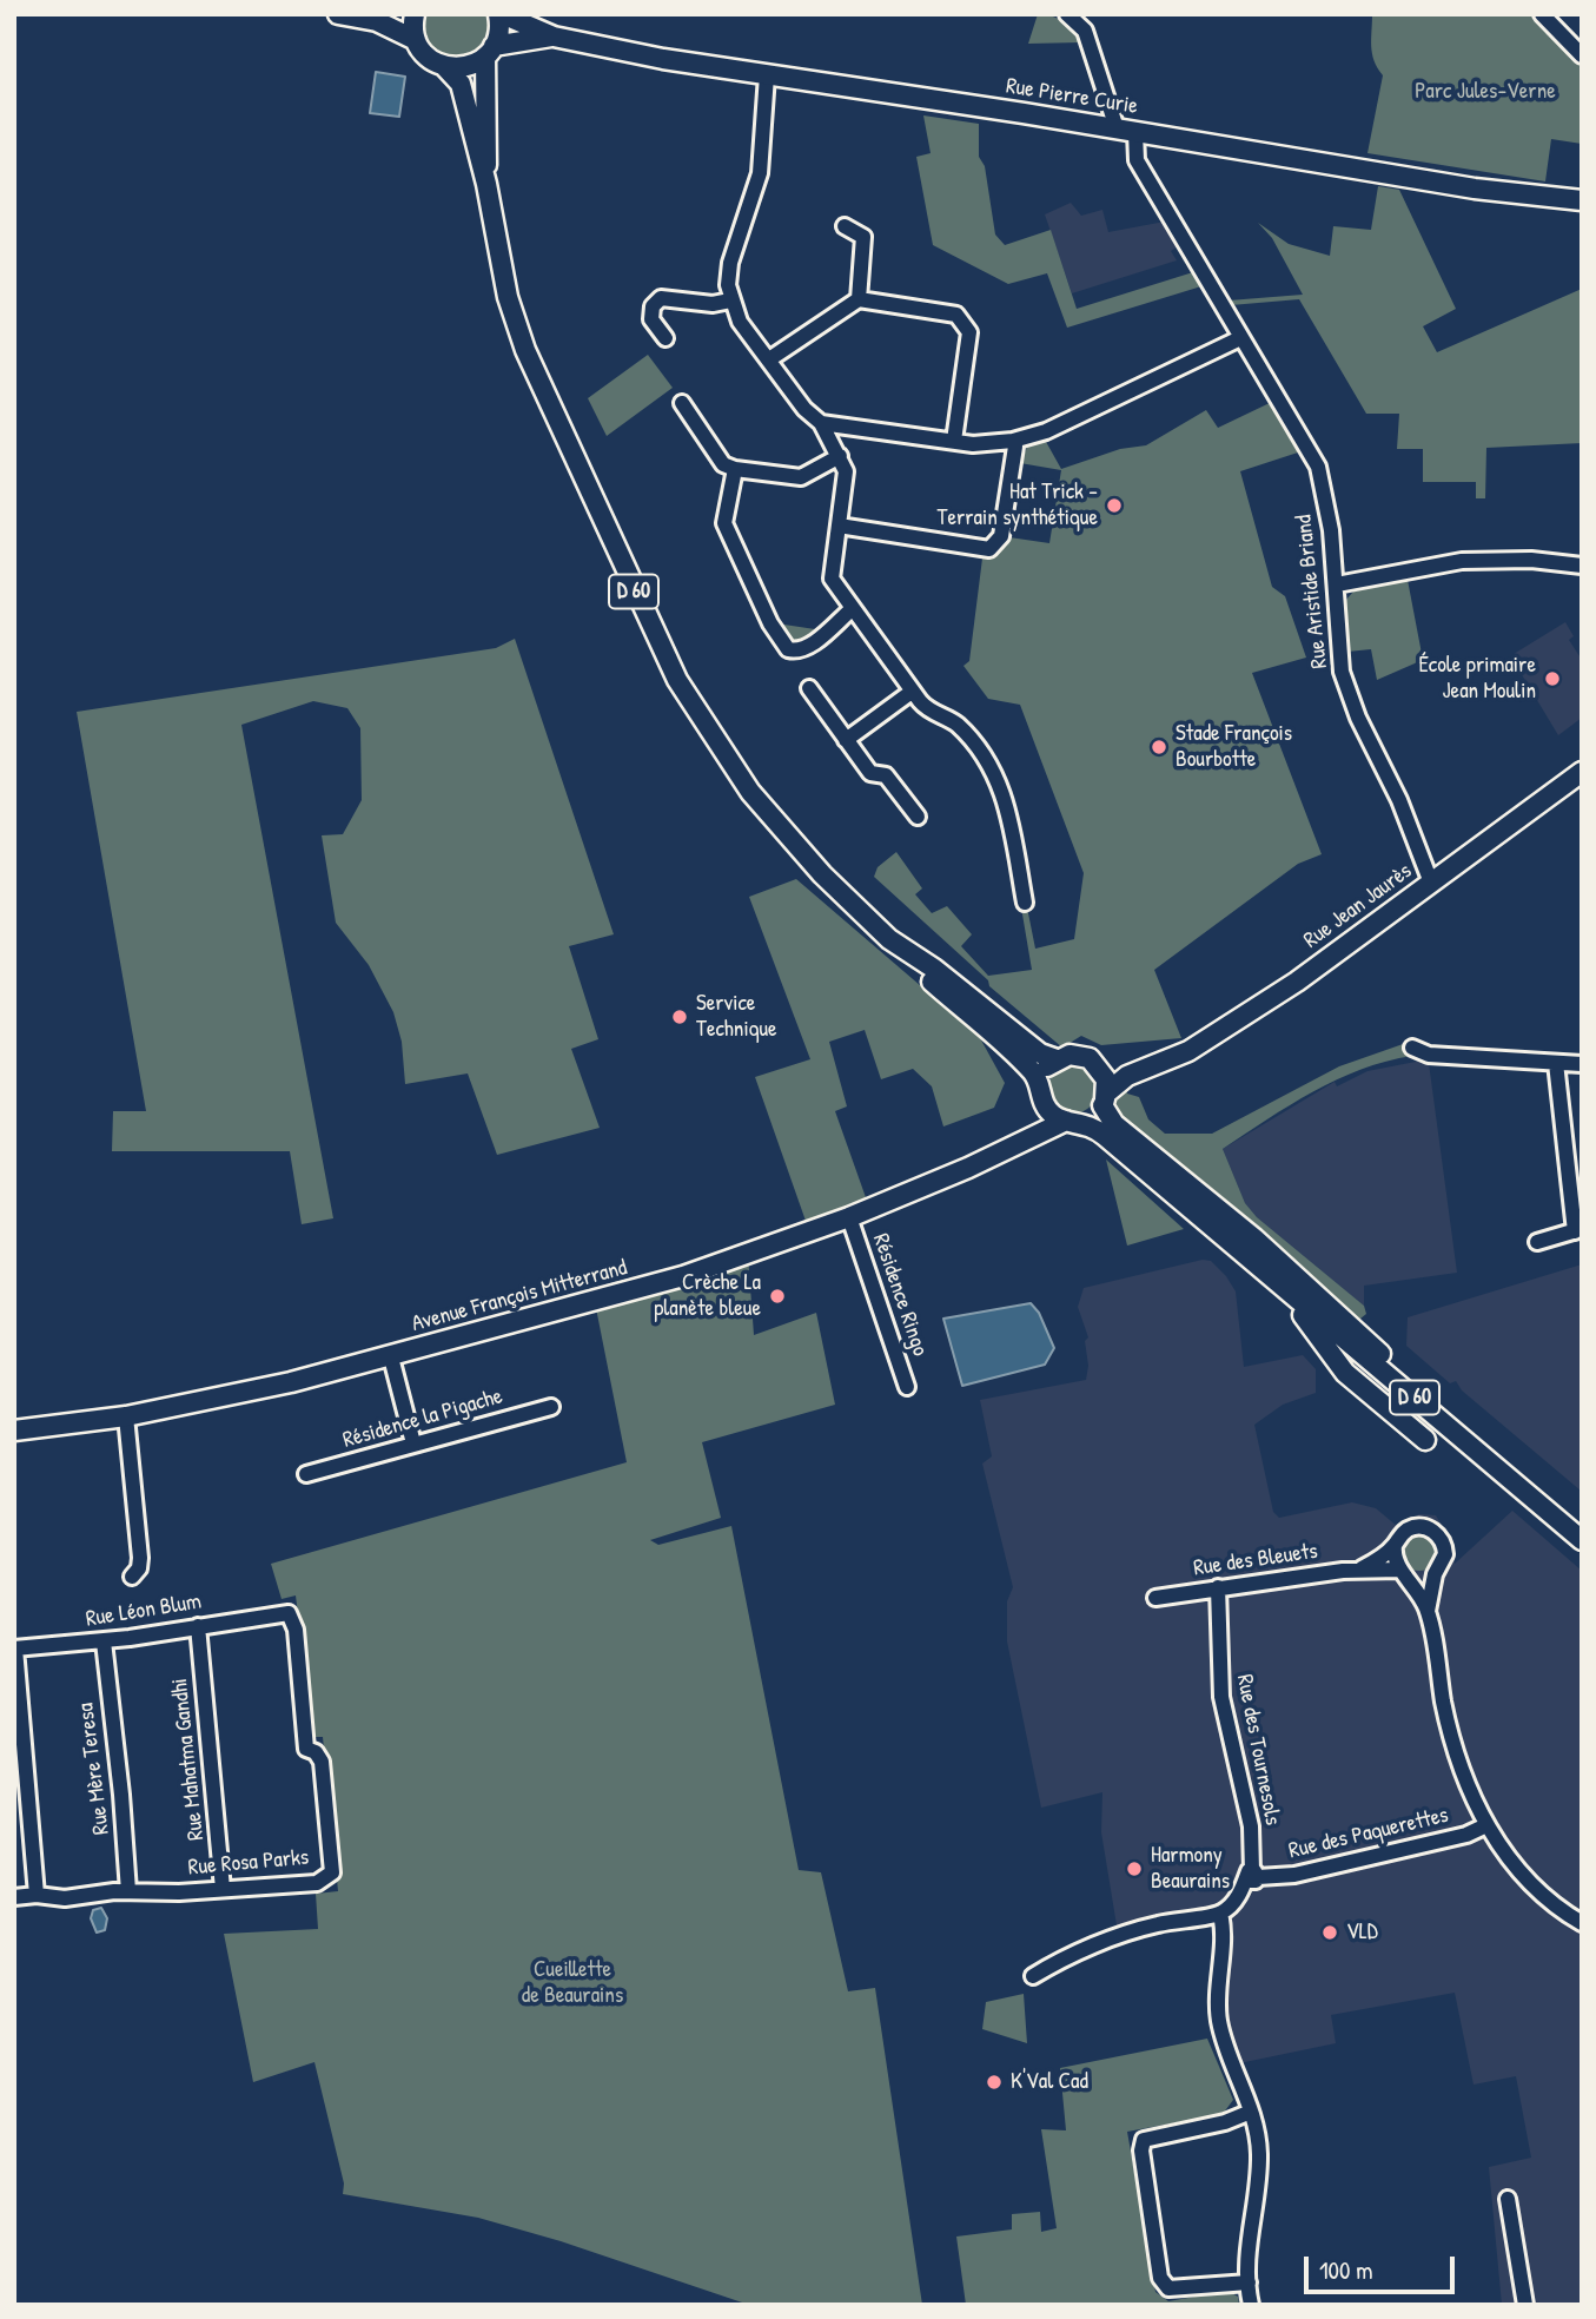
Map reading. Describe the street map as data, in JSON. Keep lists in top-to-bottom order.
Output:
{
  "streets": {
    "main road": [
      "Rue Pierre Curie",
      "D 60",
      "Rue Jean Jaurès",
      "Avenue François Mitterrand"
    ],
    "street": [
      "Rue Aristide Briand",
      "Résidence Ringo",
      "Résidence la Pigache",
      "Rue des Bleuets",
      "Rue Léon Blum",
      "Rue des Tournesols",
      "Rue Mahatma Gandhi",
      "Rue Mère Teresa",
      "Rue des Paquerettes",
      "Rue Rosa Parks"
    ]
  },
  "crossings": [
    ["Rue Pierre Curie", "D 60"],
    ["Rue Pierre Curie", "Rue Aristide Briand"],
    ["D 60", "Avenue François Mitterrand"],
    ["Rue Aristide Briand", "Rue Jean Jaurès"],
    ["Résidence Ringo", "Avenue François Mitterrand"],
    ["Rue des Bleuets", "Rue des Tournesols"],
    ["Rue Léon Blum", "Rue Mahatma Gandhi"],
    ["Rue Léon Blum", "Rue Mère Teresa"],
    ["Rue Léon Blum", "Rue Rosa Parks"],
    ["Rue des Tournesols", "Rue des Paquerettes"],
    ["Rue Mahatma Gandhi", "Rue Rosa Parks"],
    ["Rue Mère Teresa", "Rue Rosa Parks"]
  ],
  "parks": ["Parc Jules-Verne", "Cueillette de Beaurains"],
  "places": [
    "Hat Trick - Terrain synthétique",
    "École primaire Jean Moulin",
    "Stade François Bourbotte",
    "Service Technique",
    "Crèche La planète bleue",
    "Harmony Beaurains",
    "VLD",
    "K'Val Cad"
  ],
  "scale_bar": "100 m"
}
